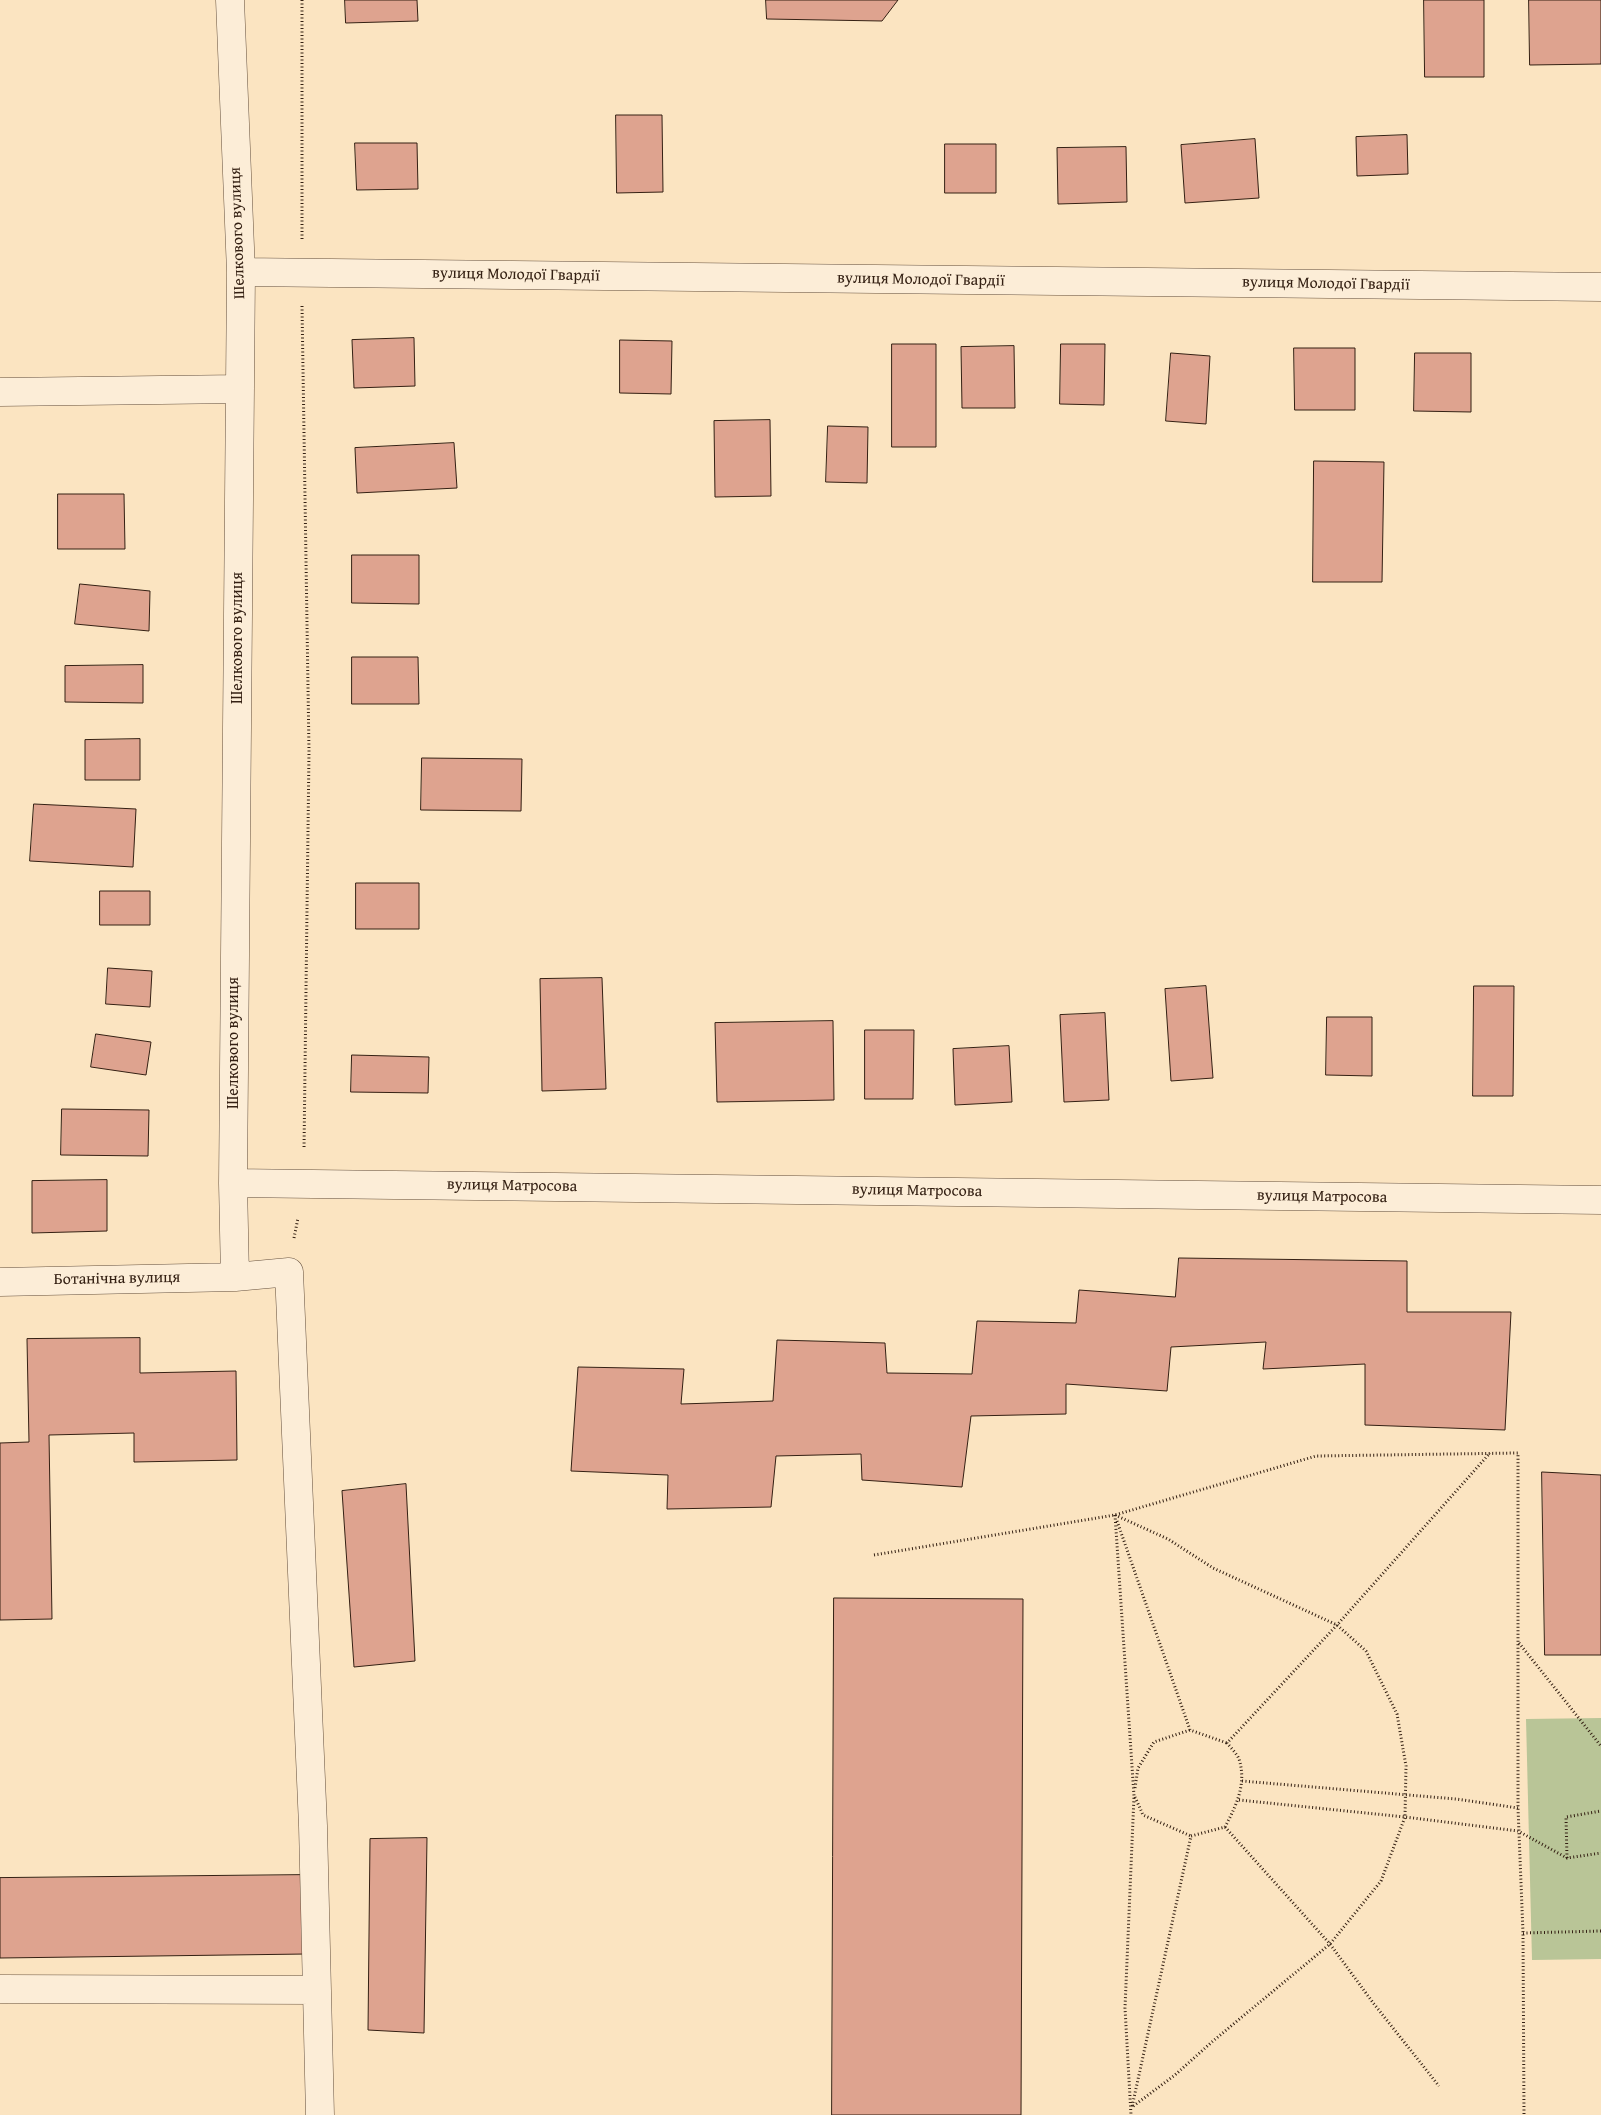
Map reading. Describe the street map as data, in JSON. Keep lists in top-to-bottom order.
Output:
{
  "streets": {
    "street": [
      "Шелкового вулиця",
      "вулиця Молодої Гвардії",
      "вулиця Матросова",
      "Ботанічна вулиця"
    ]
  },
  "crossings": [
    ["Шелкового вулиця", "вулиця Молодої Гвардії"],
    ["Шелкового вулиця", "вулиця Матросова"],
    ["Шелкового вулиця", "Ботанічна вулиця"]
  ]
}
